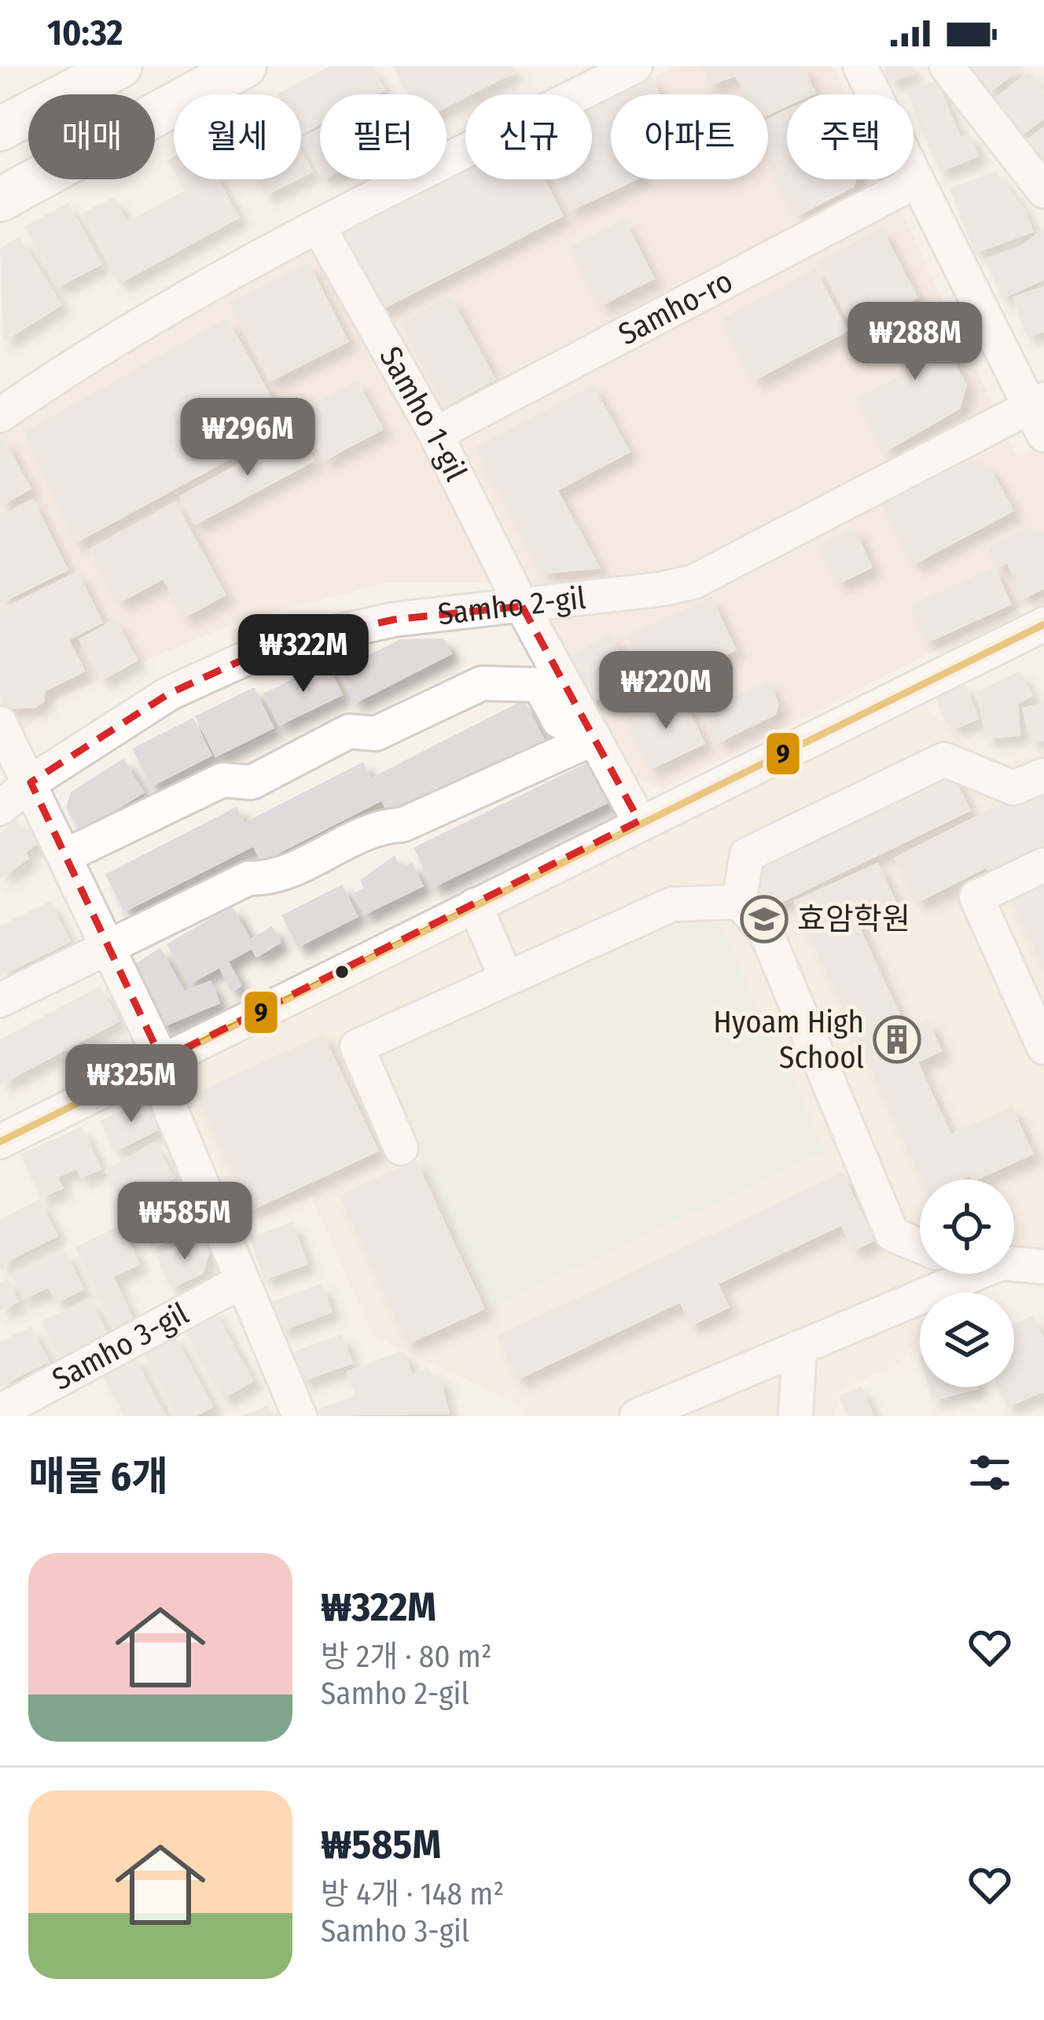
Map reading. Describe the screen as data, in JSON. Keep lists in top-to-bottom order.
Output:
{
  "streets": {
    "street": [
      "Samho-ro",
      "Samho 1-gil",
      "Samho 2-gil",
      "Samho 3-gil"
    ]
  },
  "crossings": [
    ["Samho-ro", "Samho 1-gil"],
    ["Samho 1-gil", "Samho 2-gil"]
  ],
  "places": {
    "school or university": ["효암학원"],
    "building": ["Hyoam High School"]
  },
  "lines": ["transit line 9"],
  "page": {
    "status": "10:32",
    "chip": [
      "매매",
      "월세",
      "필터",
      "신규",
      "아파트",
      "주택"
    ],
    "price": [
      "₩288M",
      "₩296M",
      "₩322M",
      "₩220M",
      "₩325M",
      "₩585M"
    ],
    "heading": "매물 6개",
    "list": [
      {
        "name": "₩322M",
        "note": "방 2개 · 80 m² · Samho 2-gil"
      },
      {
        "name": "₩585M",
        "note": "방 4개 · 148 m² · Samho 3-gil"
      }
    ]
  }
}
